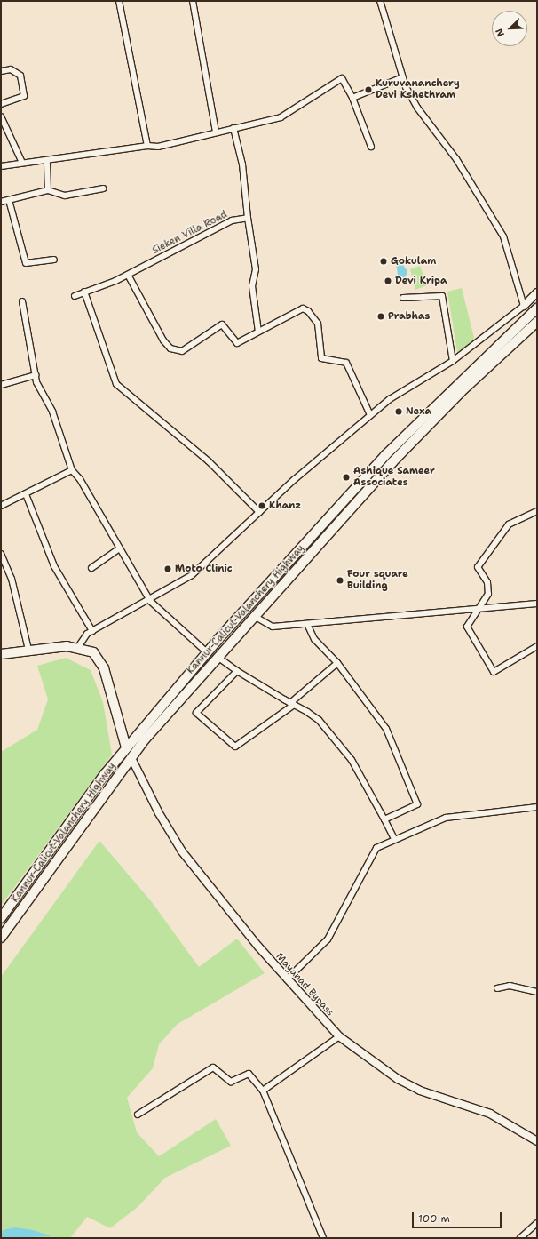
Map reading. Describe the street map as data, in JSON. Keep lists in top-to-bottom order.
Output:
{
  "streets": {
    "main road": ["Kannur-Calicut-Valanchery Highway"],
    "street": ["Sieken Villa Road", "Mayanad Bypass"]
  },
  "crossings": [
    ["Kannur-Calicut-Valanchery Highway", "Mayanad Bypass"]
  ],
  "places": [
    "Kuruvananchery Devi Kshethram",
    "Gokulam",
    "Devi Kripa",
    "Prabhas",
    "Nexa",
    "Ashique Sameer Associates",
    "Khanz",
    "Moto Clinic",
    "Four square Building"
  ],
  "scale_bar": "100 m",
  "north": "bottom left"
}
